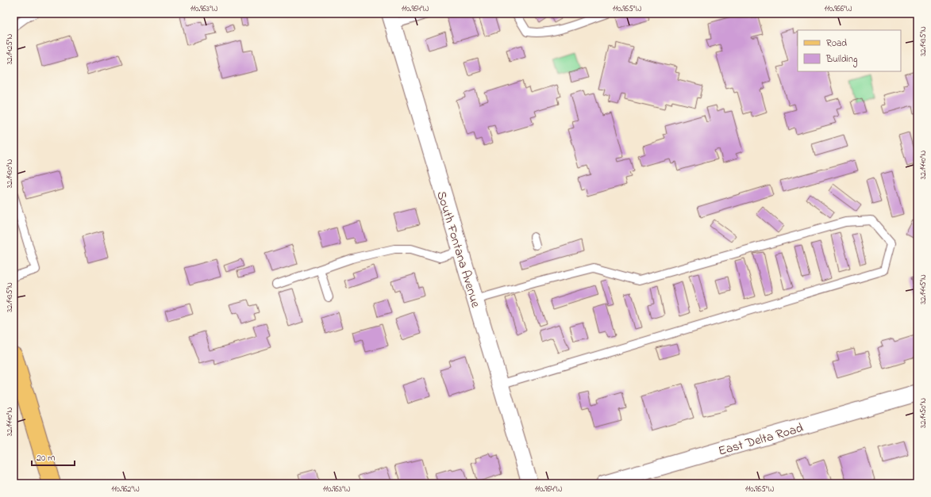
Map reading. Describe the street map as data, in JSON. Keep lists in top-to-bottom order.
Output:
{
  "streets": {
    "street": ["South Fontana Avenue", "East Delta Road"]
  },
  "legend": ["Road", "Building"],
  "scale_bar": "20 m",
  "coordinates": [
    "110.963°W",
    "110.964°W",
    "110.965°W",
    "110.966°W",
    "32.1435°N",
    "32.1425°N",
    "32.1440°N",
    "32.1430°N",
    "32.1445°N",
    "32.1450°N",
    "110.962°W"
  ]
}
